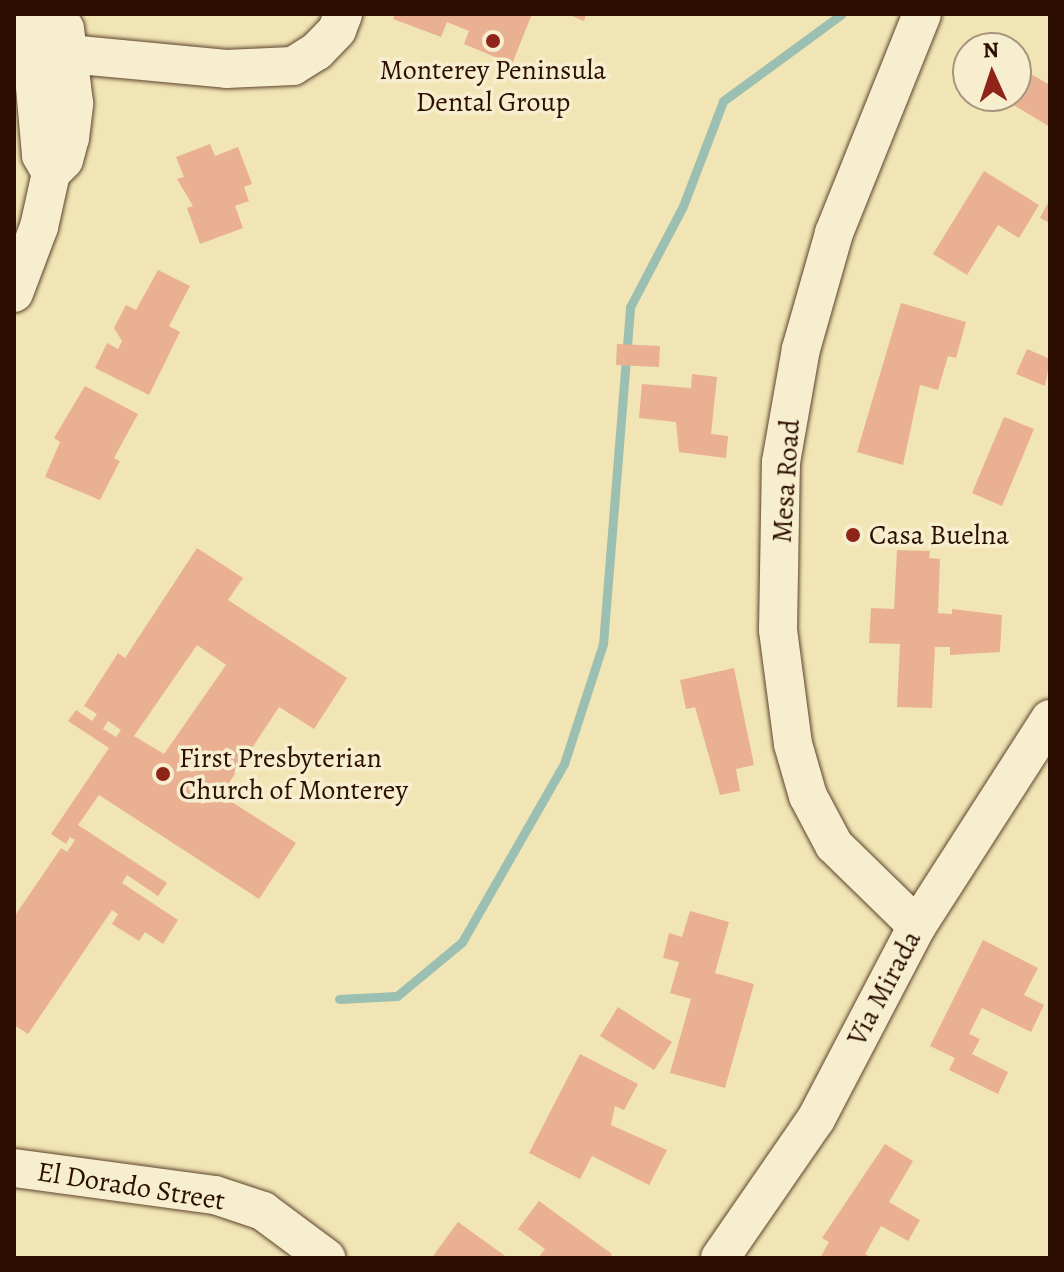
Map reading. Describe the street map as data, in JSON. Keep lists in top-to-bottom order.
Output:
{
  "streets": {
    "street": ["Mesa Road", "Via Mirada", "El Dorado Street"]
  },
  "crossings": [
    ["Mesa Road", "Via Mirada"]
  ],
  "places": ["Monterey Peninsula Dental Group", "Casa Buelna", "First Presbyterian Church of Monterey"],
  "north": "top"
}
